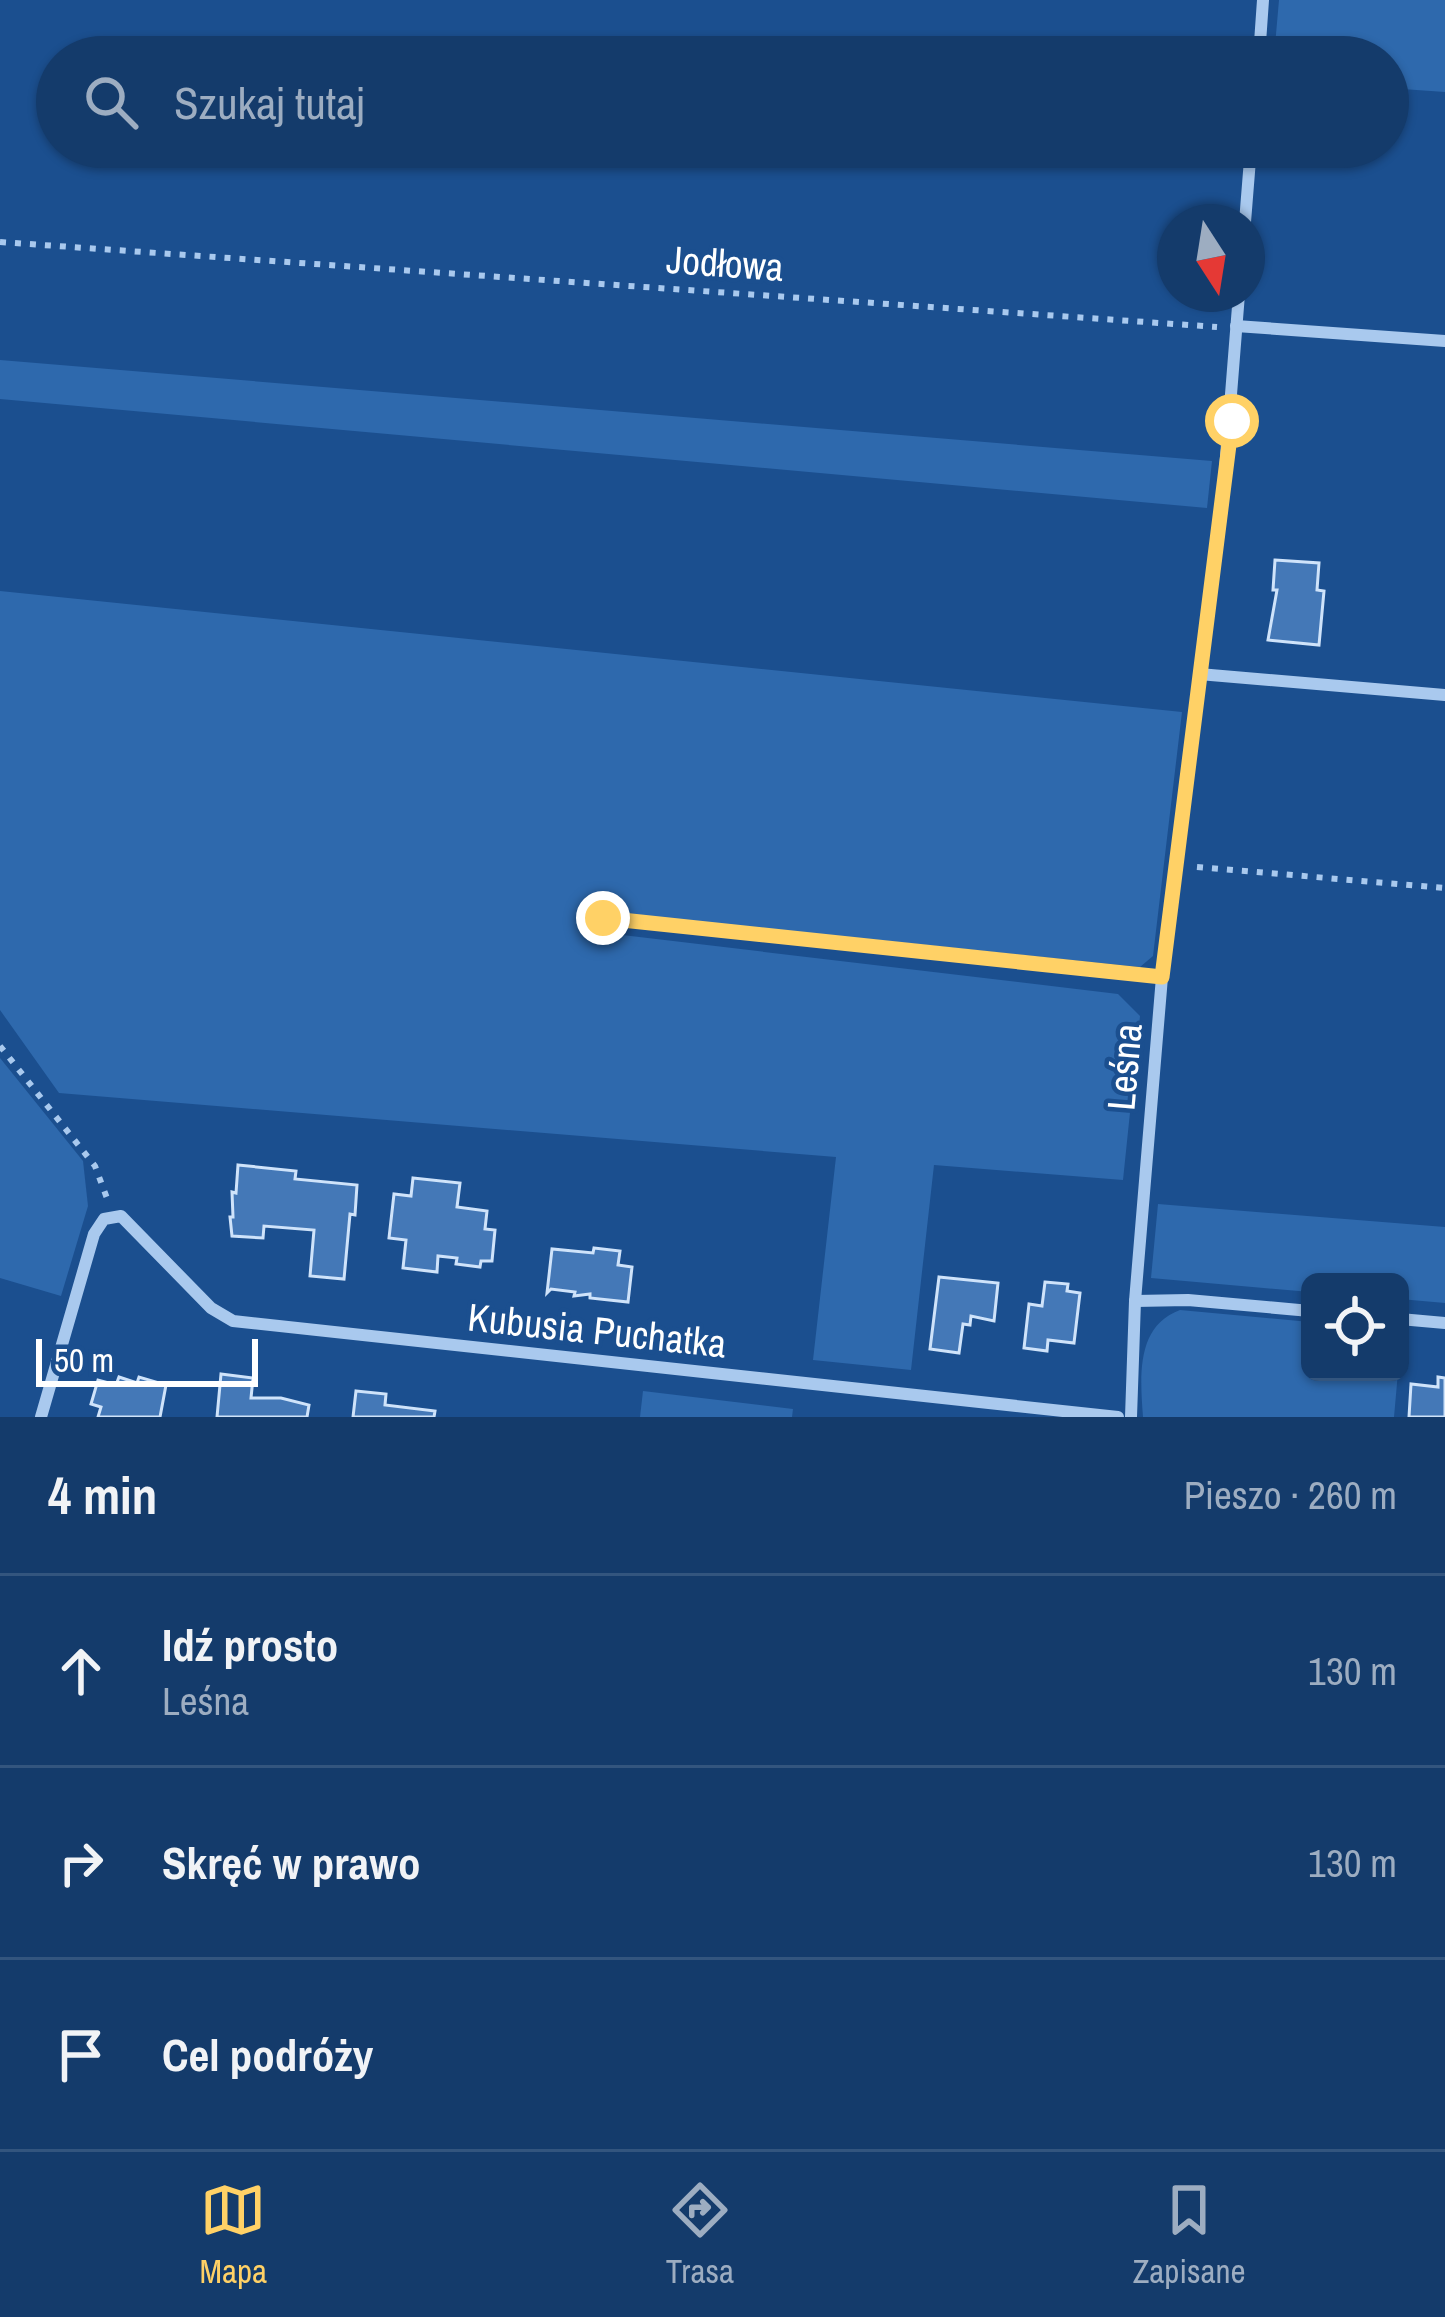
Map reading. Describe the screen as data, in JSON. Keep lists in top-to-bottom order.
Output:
{
  "streets": {
    "street": ["Leśna", "Kubusia Puchatka"],
    "path": ["Jodłowa"]
  },
  "crossings": [
    ["Jodłowa", "Leśna"]
  ],
  "scale_bar": "50 m",
  "north": "bottom",
  "page": {
    "search": "Szukaj tutaj",
    "scale": "50 m",
    "heading": ["4 min", "Pieszo · 260 m"],
    "list": [
      ["Idź prosto", "Leśna", "130 m"],
      ["Skręć w prawo", "130 m"],
      "Cel podróży"
    ],
    "nav": ["Mapa", "Trasa", "Zapisane"]
  }
}
